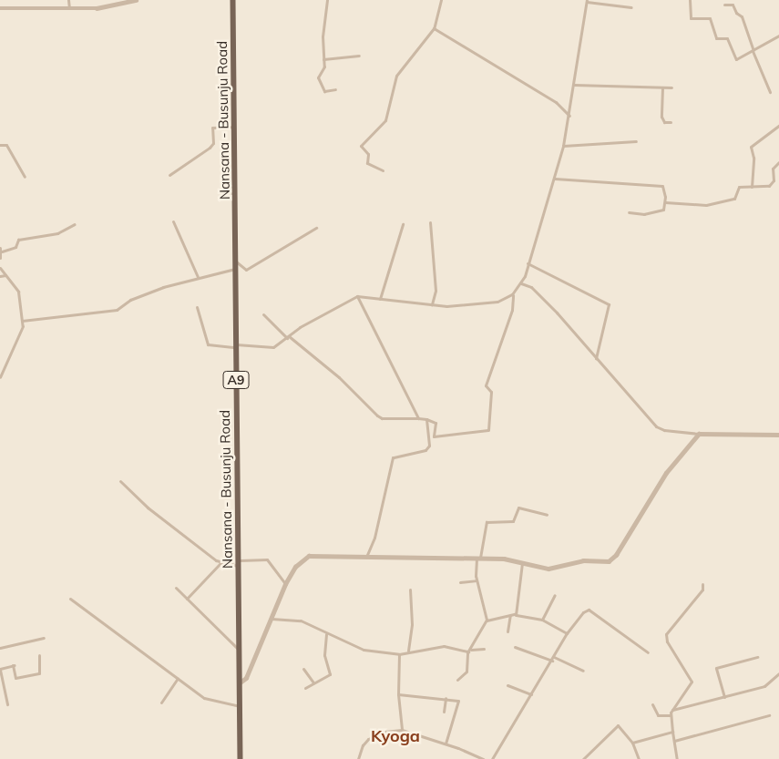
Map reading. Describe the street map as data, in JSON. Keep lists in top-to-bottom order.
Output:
{
  "streets": {
    "main road": ["Nansana - Busunju Road", "A9"]
  },
  "districts": ["Kyoga"]
}
